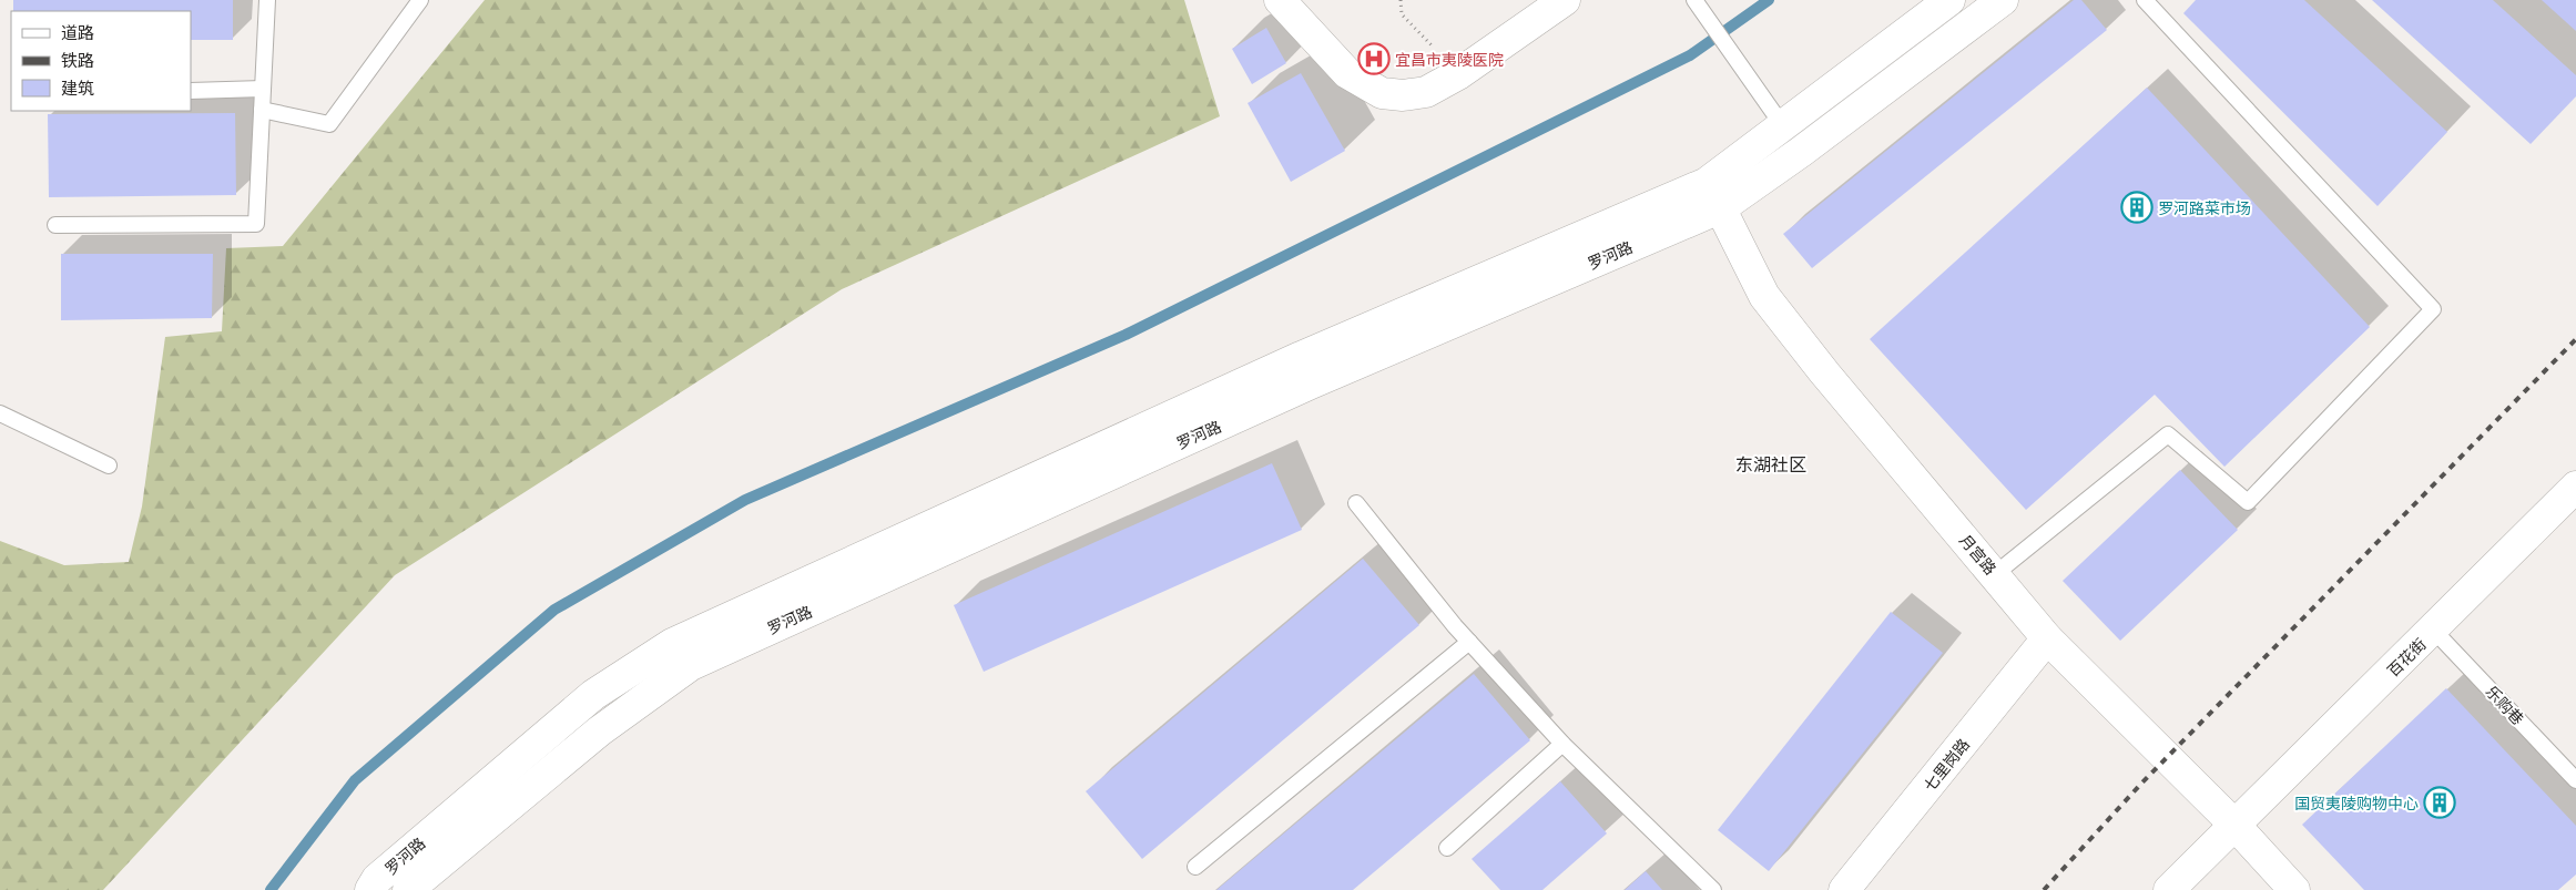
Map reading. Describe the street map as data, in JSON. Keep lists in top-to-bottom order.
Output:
{
  "streets": {
    "main road": [
      "罗河路",
      "月宫路",
      "百花街",
      "七里岗路"
    ],
    "lane": ["乐购巷"]
  },
  "crossings": [
    ["罗河路", "月宫路"],
    ["月宫路", "百花街"],
    ["月宫路", "七里岗路"],
    ["百花街", "乐购巷"]
  ],
  "districts": ["东湖社区"],
  "places": {
    "hospital": ["宜昌市夷陵医院"],
    "building": ["罗河路菜市场", "国贸夷陵购物中心"]
  },
  "legend": ["道路", "铁路", "建筑"]
}
